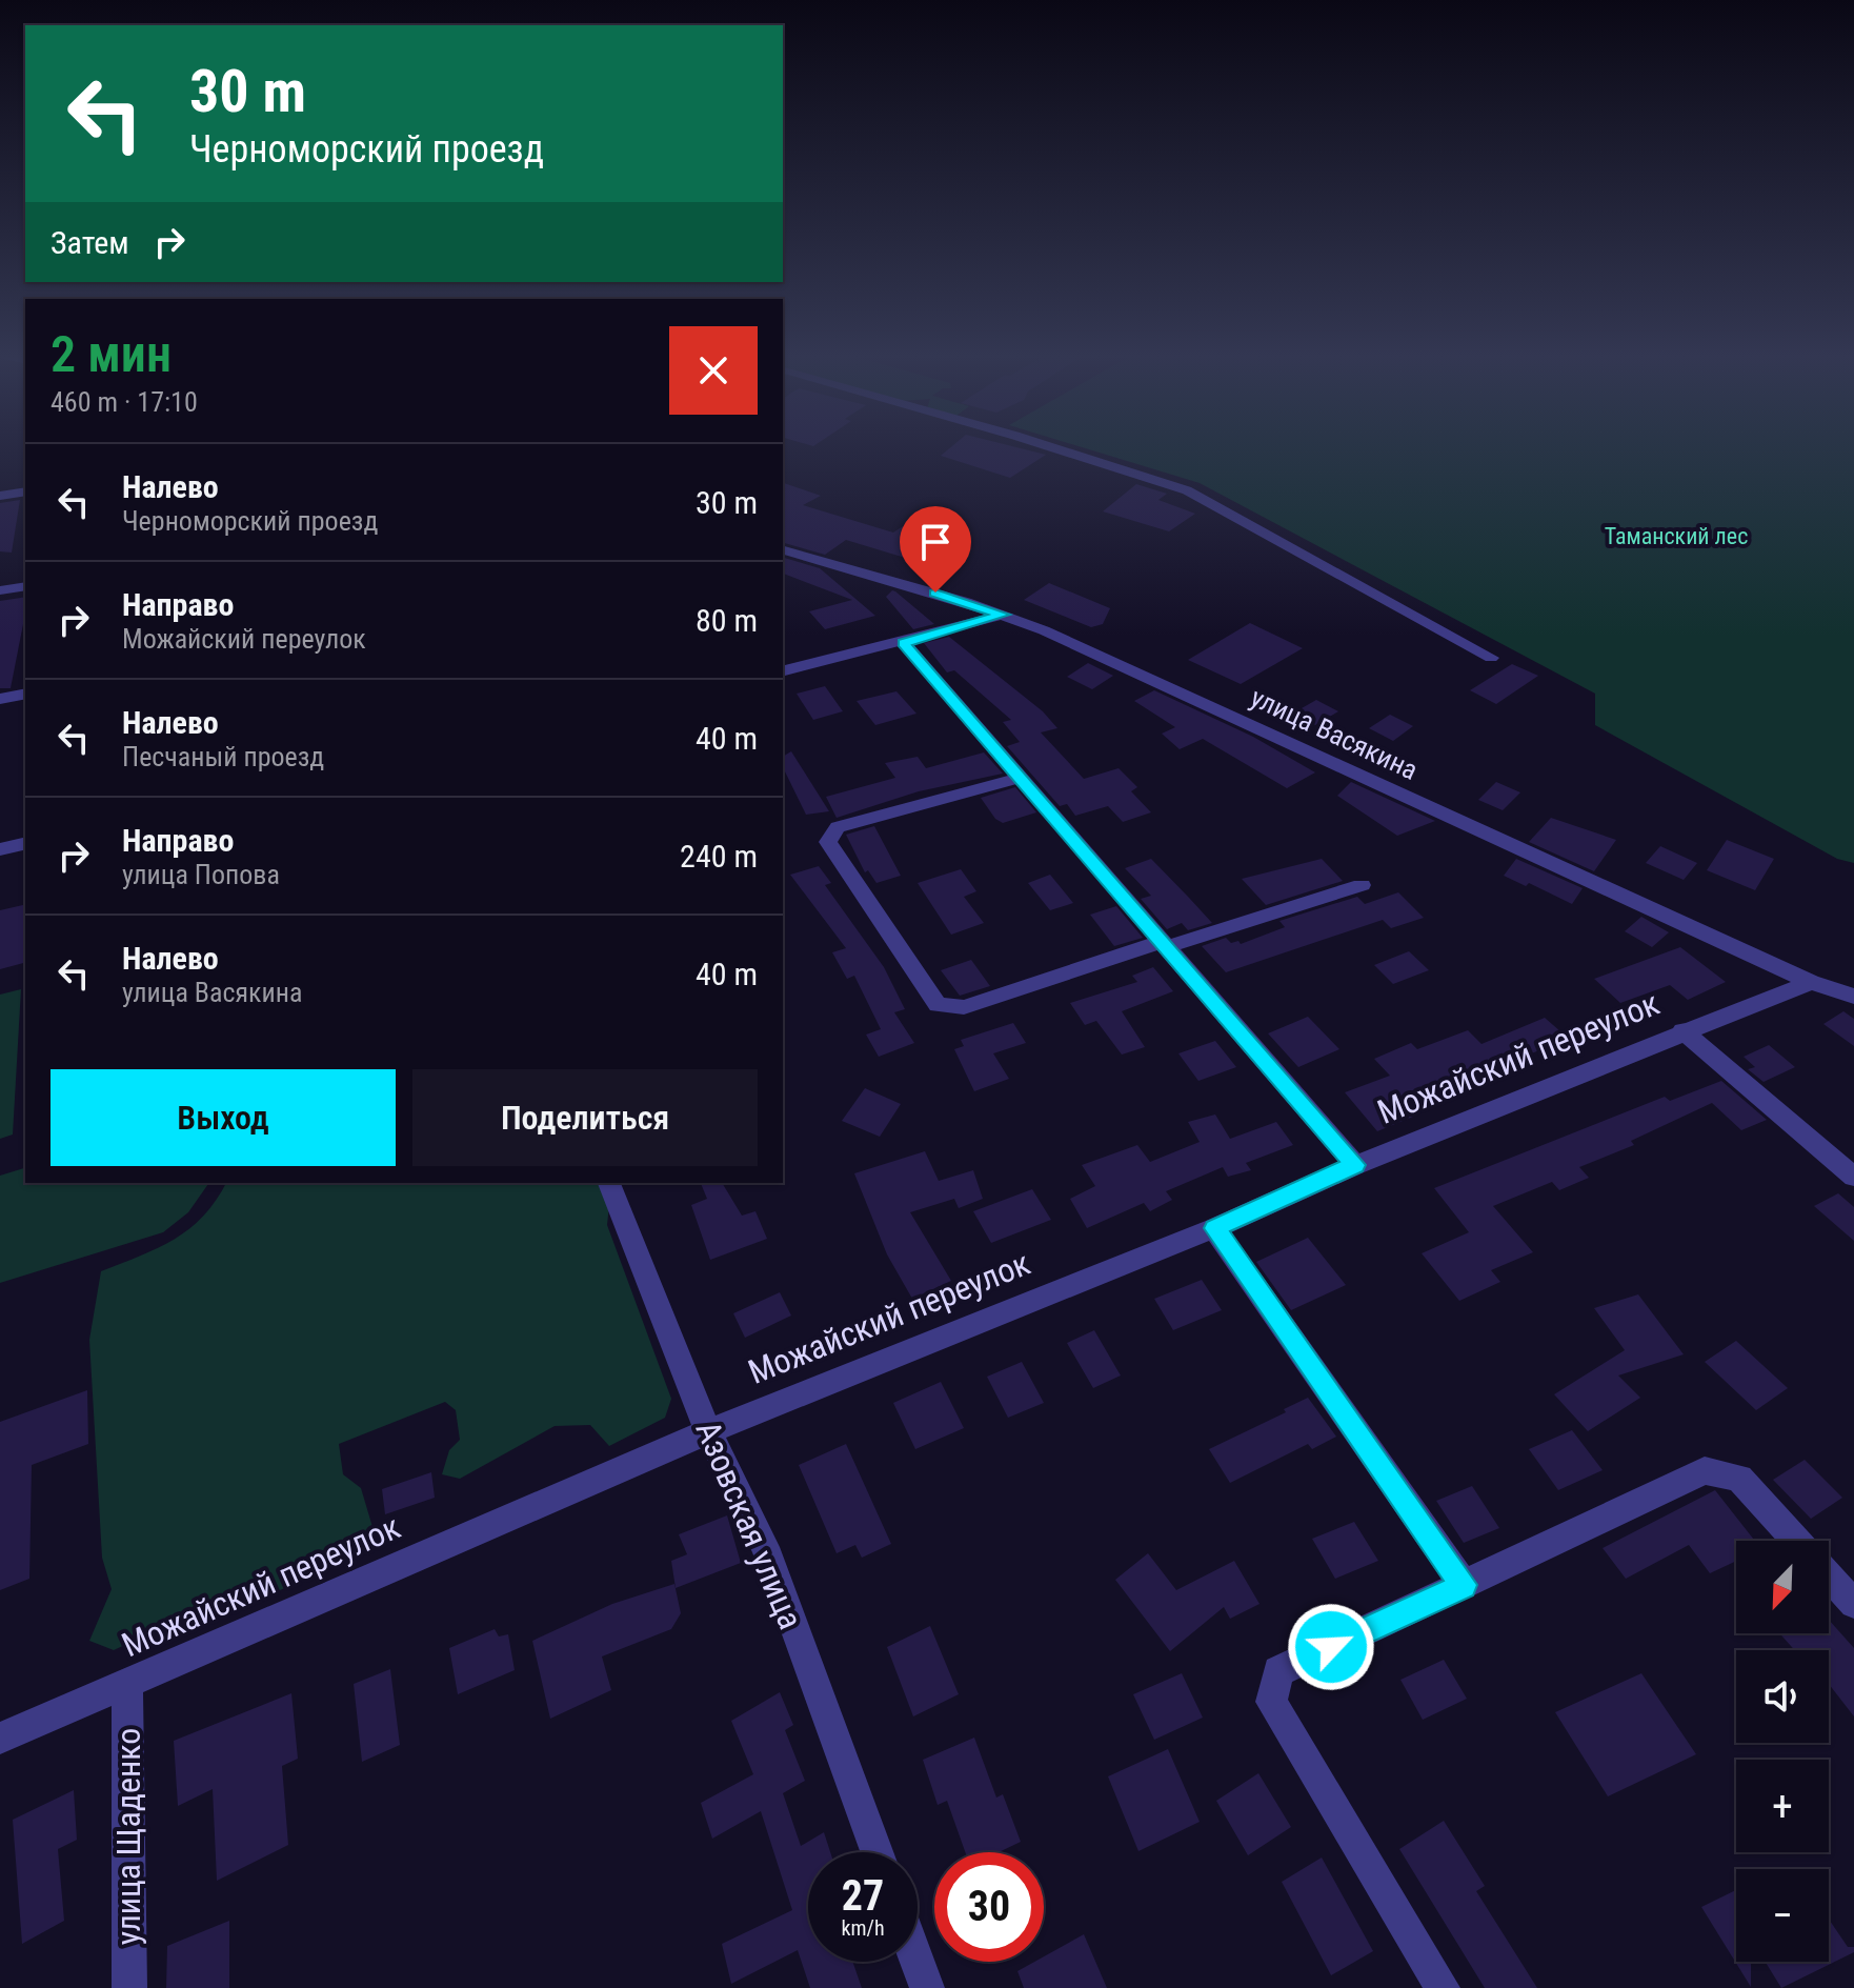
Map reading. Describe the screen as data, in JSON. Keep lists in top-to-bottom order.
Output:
{
  "streets": {
    "street": [
      "улица Васякина",
      "Можайский переулок",
      "Азовская улица",
      "улица Щаденко"
    ]
  },
  "crossings": [
    ["улица Васякина", "Можайский переулок"],
    ["Можайский переулок", "Азовская улица"],
    ["Можайский переулок", "улица Щаденко"]
  ],
  "parks": ["Таманский лес"],
  "north": "bottom left",
  "page": {
    "turn": ["30 m", "Черноморский проезд"],
    "then": "Затем",
    "heading": ["2 мин", "460 m · 17:10"],
    "list": [
      {
        "name": "Налево",
        "note": "Черноморский проезд",
        "value": "30 m"
      },
      {
        "name": "Направо",
        "note": "Можайский переулок",
        "value": "80 m"
      },
      {
        "name": "Налево",
        "note": "Песчаный проезд",
        "value": "40 m"
      },
      {
        "name": "Направо",
        "note": "улица Попова",
        "value": "240 m"
      },
      {
        "name": "Налево",
        "note": "улица Васякина",
        "value": "40 m"
      }
    ],
    "buttons": ["Выход", "Поделиться"],
    "map_buttons": ["+", "−"],
    "speed": "27 km/h",
    "limit": "30"
  }
}
